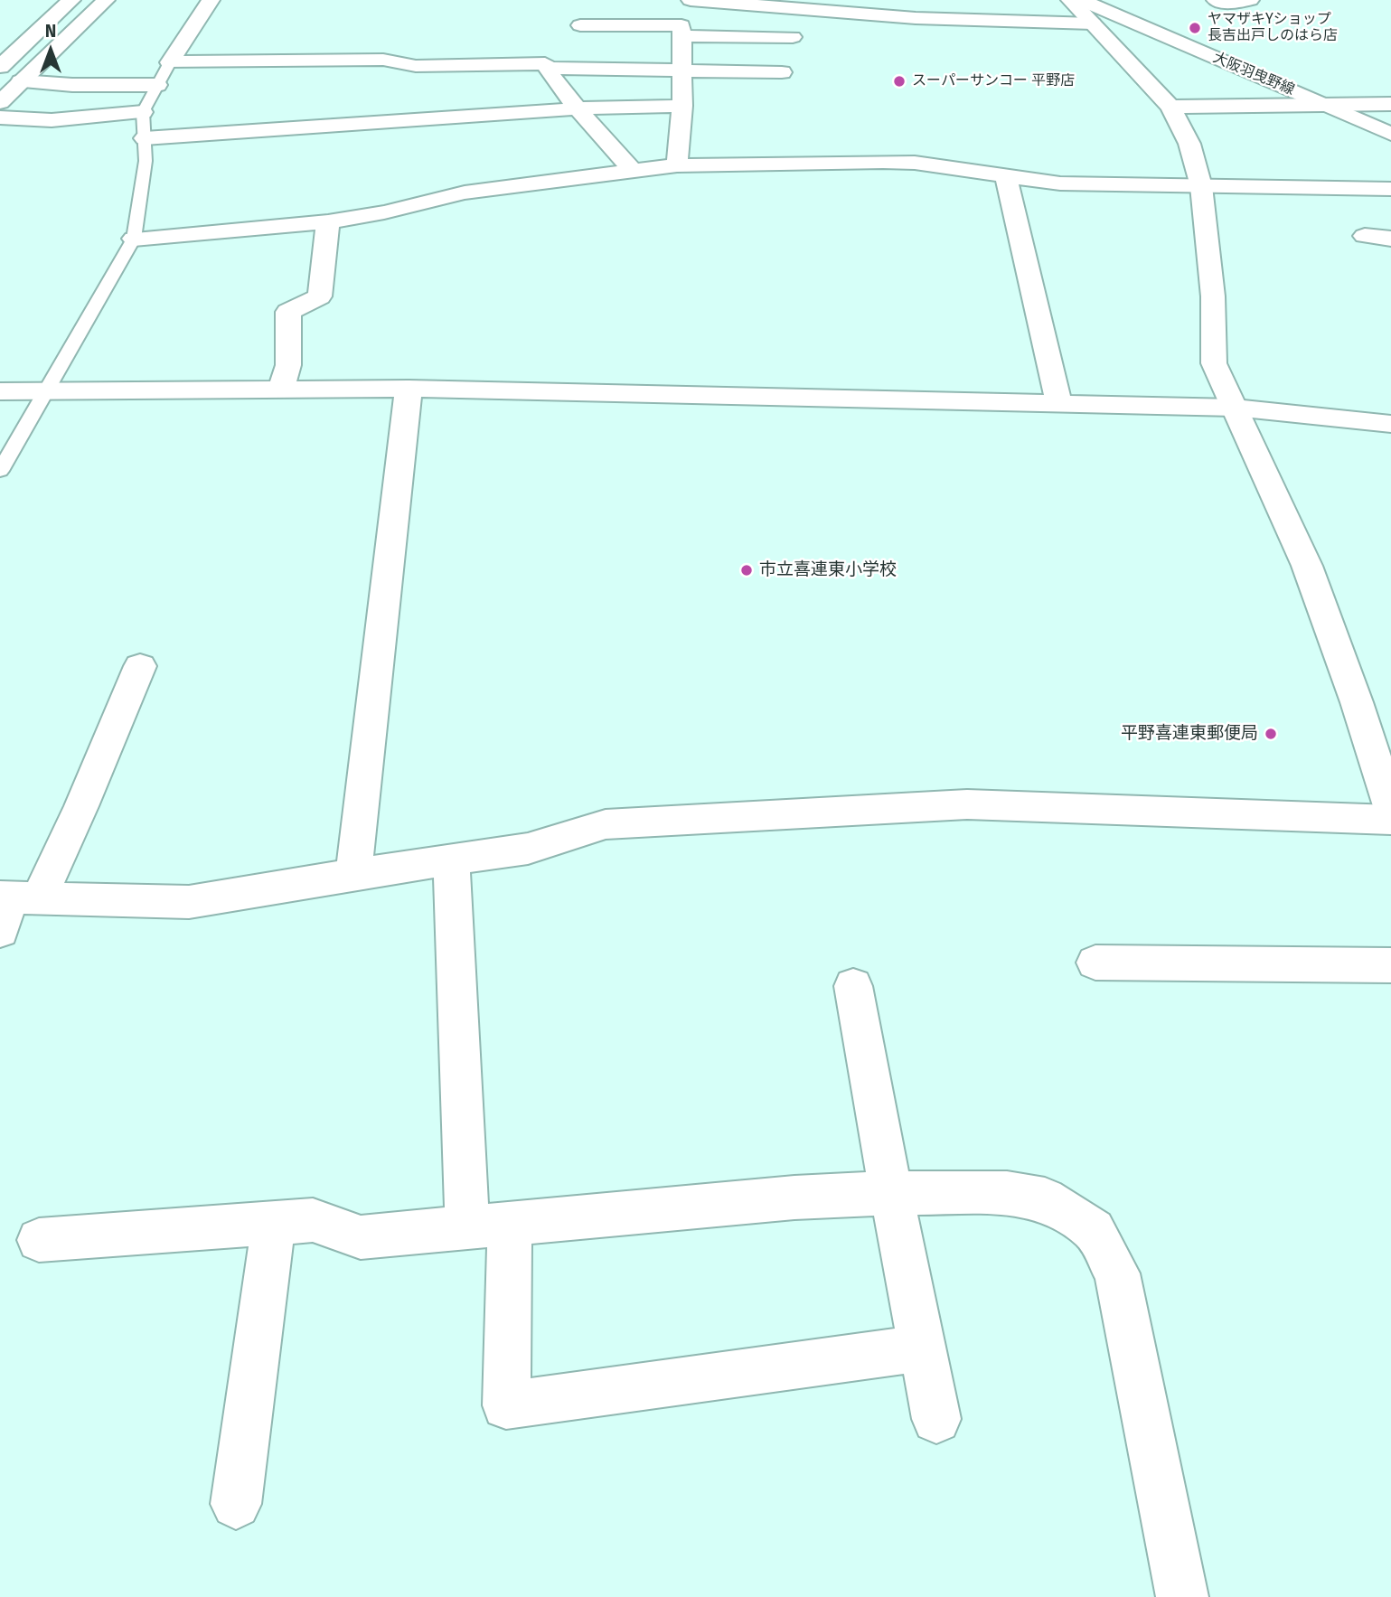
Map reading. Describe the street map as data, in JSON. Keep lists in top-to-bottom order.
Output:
{
  "streets": {
    "street": ["大阪羽曳野線"]
  },
  "places": [
    "ヤマザキYショップ 長吉出戸しのはら店",
    "スーパーサンコー 平野店",
    "市立喜連東小学校",
    "平野喜連東郵便局"
  ],
  "north": "top"
}
